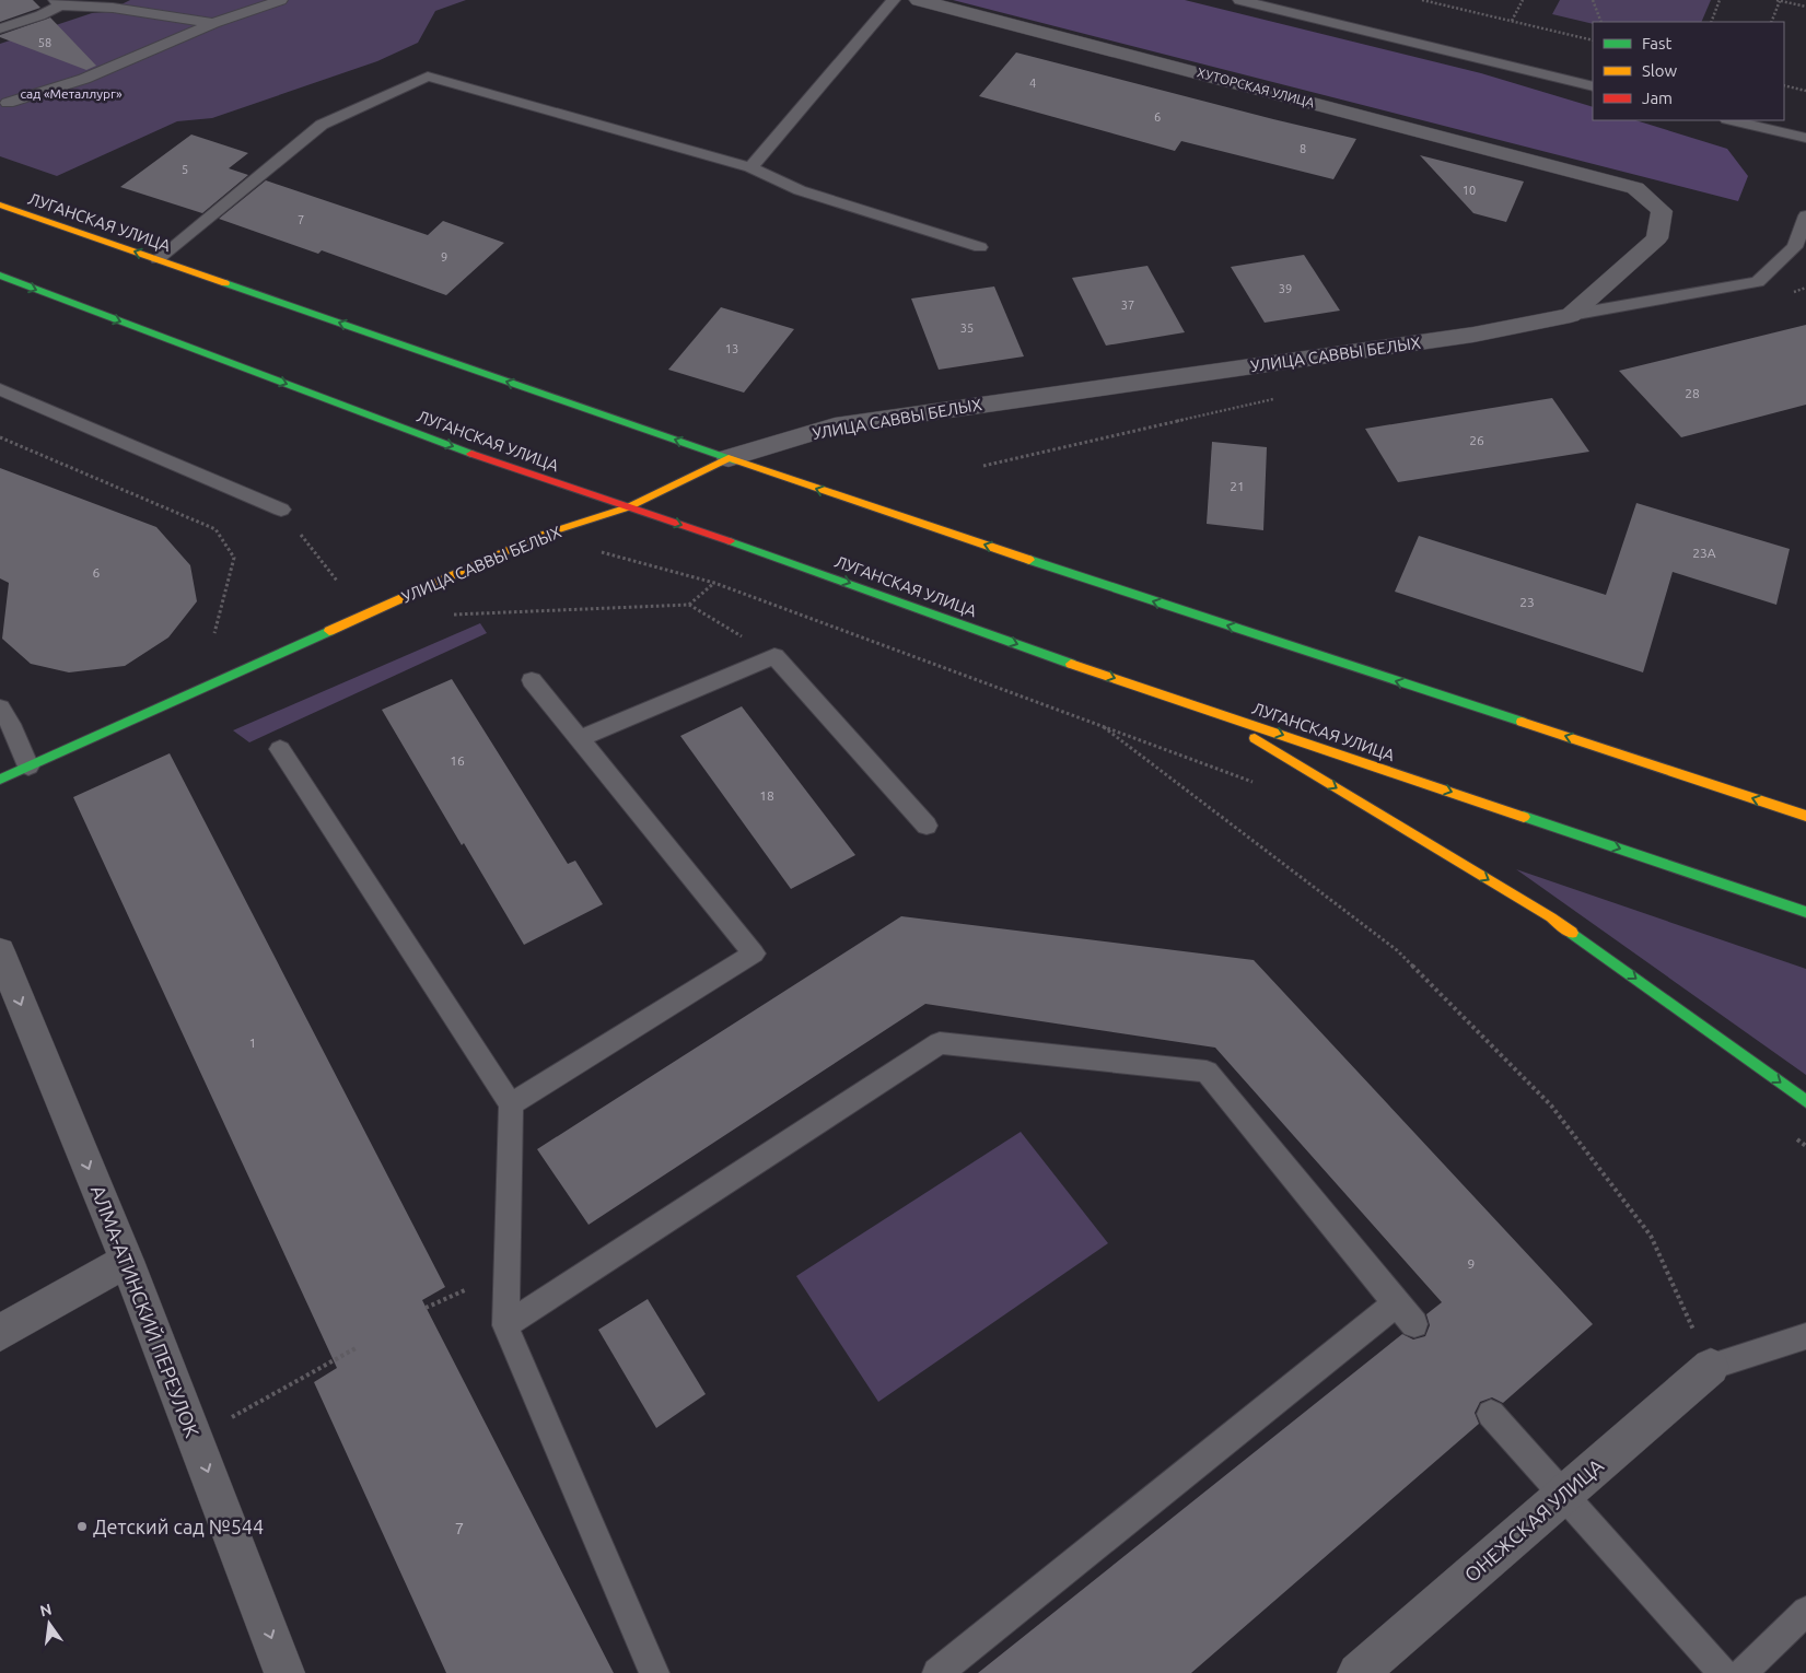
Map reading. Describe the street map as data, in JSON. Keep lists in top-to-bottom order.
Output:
{
  "streets": {
    "main road": ["ЛУГАНСКАЯ УЛИЦА", "УЛИЦА САВВЫ БЕЛЫХ"],
    "street": ["ХУТОРСКАЯ УЛИЦА", "АЛМА-АТИНСКИЙ ПЕРЕУЛОК", "ОНЕЖСКАЯ УЛИЦА"]
  },
  "crossings": [
    ["ХУТОРСКАЯ УЛИЦА", "УЛИЦА САВВЫ БЕЛЫХ"],
    ["ЛУГАНСКАЯ УЛИЦА", "УЛИЦА САВВЫ БЕЛЫХ"]
  ],
  "one_way": ["АЛМА-АТИНСКИЙ ПЕРЕУЛОК"],
  "parks": ["сад «Металлург»"],
  "places": ["Детский сад №544"],
  "house_numbers": [
    "58",
    "4",
    "6",
    "8",
    "5",
    "10",
    "7",
    "9",
    "39",
    "37",
    "35",
    "13",
    "28",
    "26",
    "21",
    "23А",
    "6",
    "23",
    "16",
    "18",
    "1",
    "9",
    "7"
  ],
  "legend": ["Fast", "Slow", "Jam"],
  "north": "top"
}
